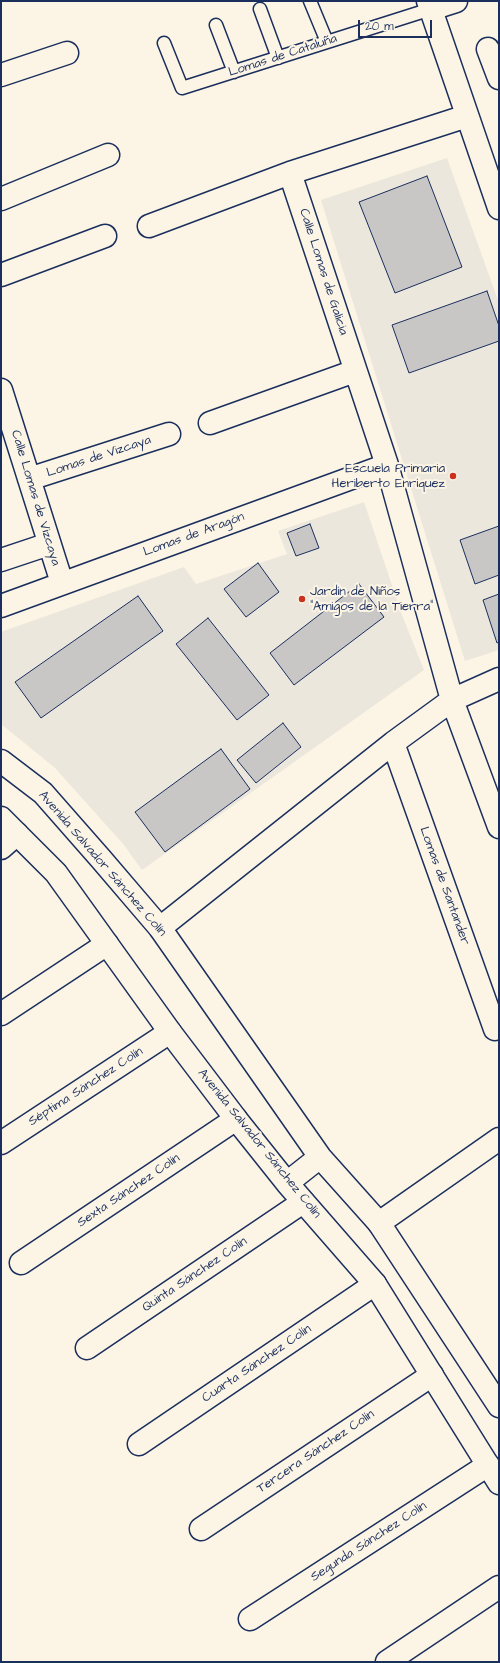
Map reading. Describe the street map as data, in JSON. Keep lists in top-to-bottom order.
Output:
{
  "streets": {
    "street": [
      "Lomas de Cataluña",
      "Calle Lomas de Galicia",
      "Lomas de Vizcaya",
      "Calle Lomas de Vizcaya",
      "Lomas de Aragón",
      "Avenida Salvador Sánchez Colín",
      "Lomas de Santander",
      "Séptima Sánchez Colín",
      "Sexta Sánchez Colín",
      "Quinta Sánchez Colín",
      "Cuarta Sánchez Colín",
      "Tercera Sánchez Colín",
      "Segunda Sánchez Colín"
    ]
  },
  "crossings": [
    ["Calle Lomas de Galicia", "Lomas de Aragón"],
    ["Lomas de Vizcaya", "Calle Lomas de Vizcaya"],
    ["Calle Lomas de Vizcaya", "Lomas de Aragón"],
    ["Avenida Salvador Sánchez Colín", "Séptima Sánchez Colín"],
    ["Avenida Salvador Sánchez Colín", "Sexta Sánchez Colín"],
    ["Avenida Salvador Sánchez Colín", "Quinta Sánchez Colín"],
    ["Avenida Salvador Sánchez Colín", "Cuarta Sánchez Colín"],
    ["Avenida Salvador Sánchez Colín", "Tercera Sánchez Colín"],
    ["Avenida Salvador Sánchez Colín", "Segunda Sánchez Colín"]
  ],
  "places": ["Escuela Primaria Heriberto Enríquez", "Jardín de Niños \"Amigos de la Tierra\""],
  "scale_bar": "20 m"
}
